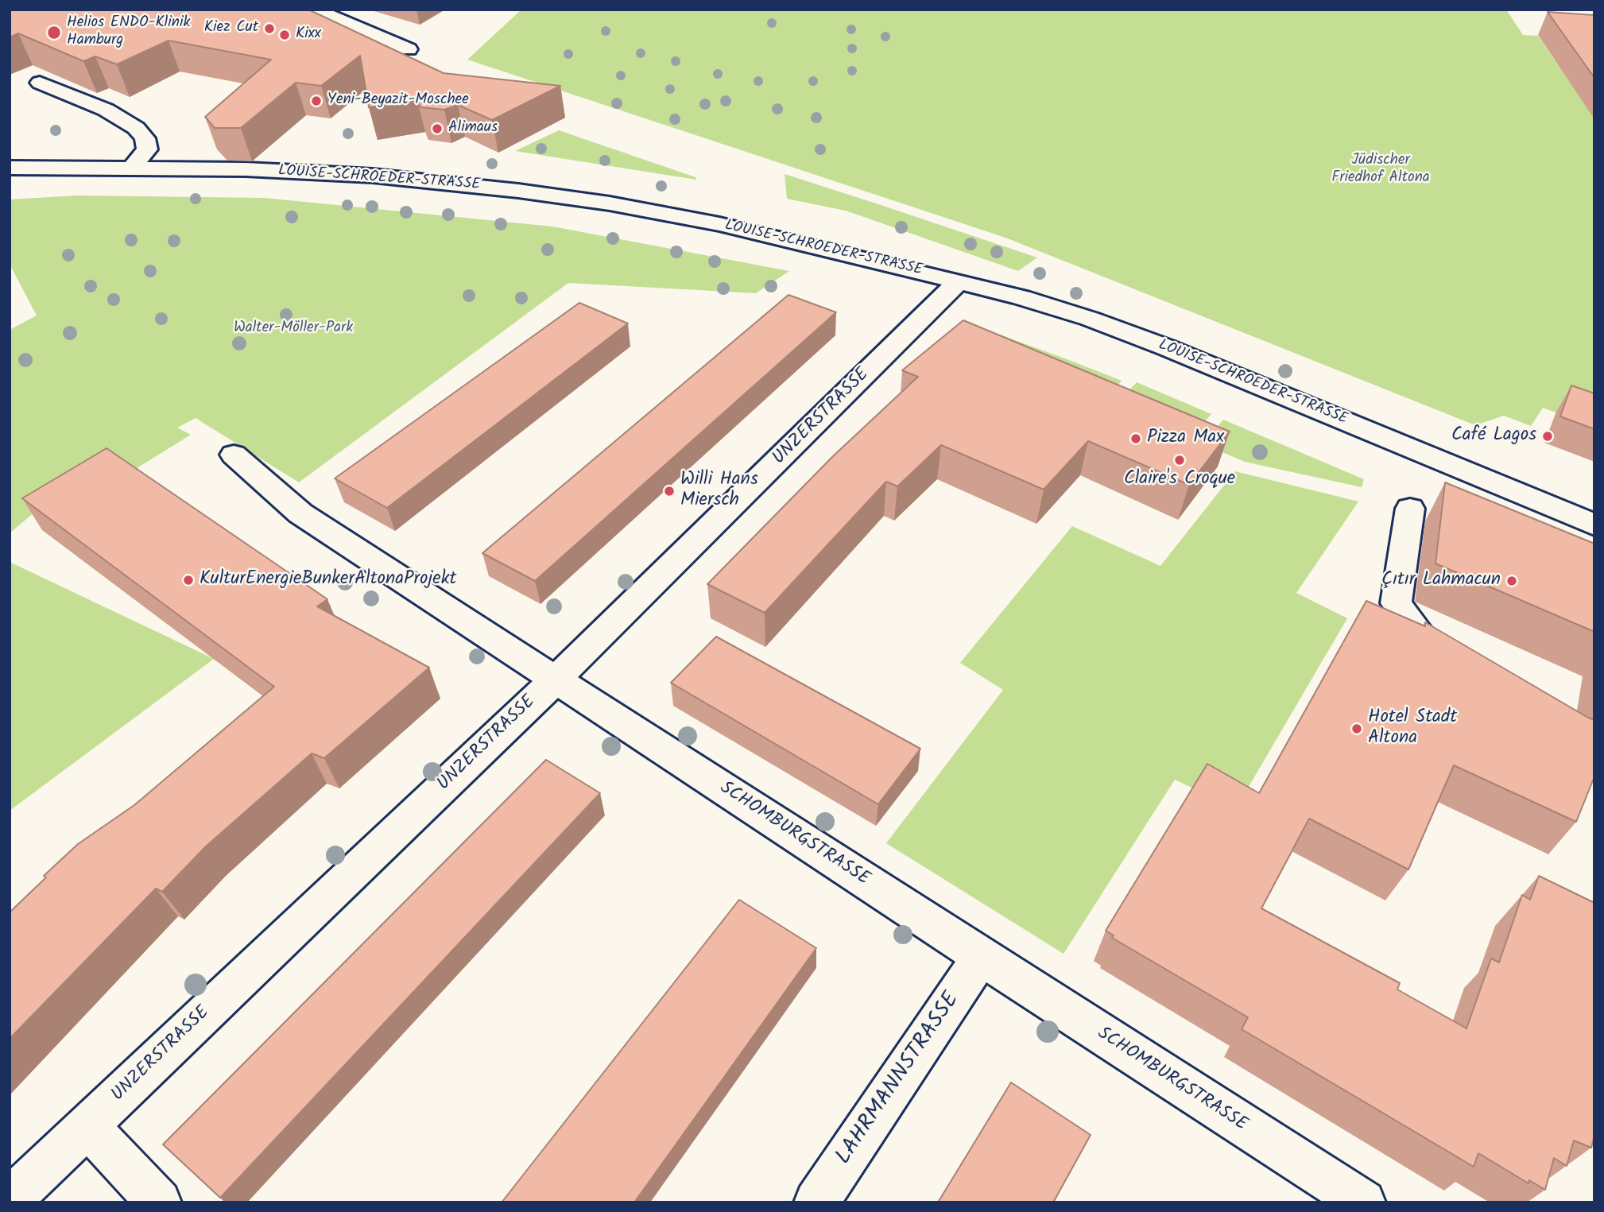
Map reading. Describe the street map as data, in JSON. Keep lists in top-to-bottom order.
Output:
{
  "streets": {
    "street": [
      "LOUISE-SCHROEDER-STRASSE",
      "UNZERSTRASSE",
      "SCHOMBURGSTRASSE",
      "LAHRMANNSTRASSE"
    ]
  },
  "crossings": [
    ["LOUISE-SCHROEDER-STRASSE", "UNZERSTRASSE"],
    ["UNZERSTRASSE", "SCHOMBURGSTRASSE"],
    ["SCHOMBURGSTRASSE", "LAHRMANNSTRASSE"]
  ],
  "parks": ["Jüdischer Friedhof Altona", "Walter-Möller-Park"],
  "places": [
    "Kiez Cut",
    "Helios ENDO-Klinik Hamburg",
    "Kixx",
    "Yeni-Beyazit-Moschee",
    "Alimaus",
    "Café Lagos",
    "Pizza Max",
    "Claire's Croque",
    "Willi Hans Miersch",
    "KulturEnergieBunkerAltonaProjekt",
    "Çıtır Lahmacun",
    "Hotel Stadt Altona"
  ]
}
